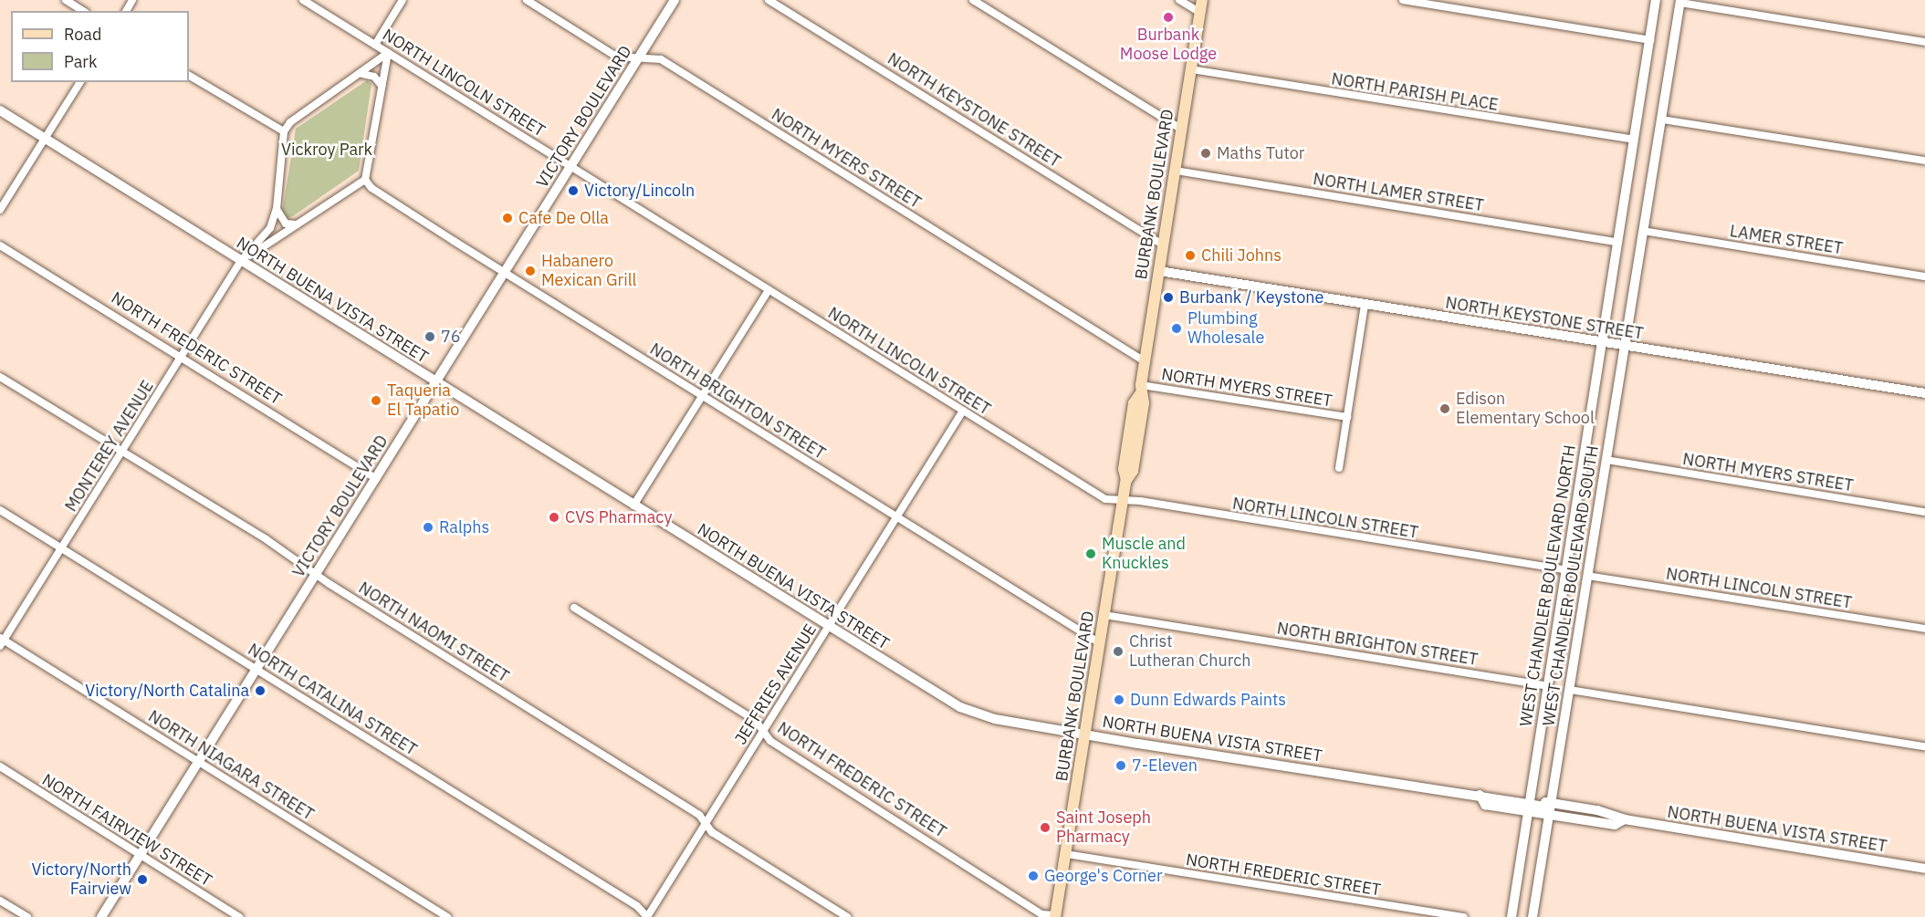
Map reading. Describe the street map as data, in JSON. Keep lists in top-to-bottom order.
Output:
{
  "streets": {
    "main road": [
      "NORTH KEYSTONE STREET",
      "VICTORY BOULEVARD",
      "BURBANK BOULEVARD",
      "NORTH BUENA VISTA STREET",
      "WEST CHANDLER BOULEVARD NORTH",
      "WEST CHANDLER BOULEVARD SOUTH"
    ],
    "street": [
      "NORTH LINCOLN STREET",
      "NORTH PARISH PLACE",
      "NORTH MYERS STREET",
      "NORTH LAMER STREET",
      "LAMER STREET",
      "NORTH FREDERIC STREET",
      "NORTH BRIGHTON STREET",
      "MONTEREY AVENUE",
      "NORTH NAOMI STREET",
      "JEFFRIES AVENUE",
      "NORTH CATALINA STREET",
      "NORTH NIAGARA STREET",
      "NORTH FAIRVIEW STREET"
    ]
  },
  "crossings": [
    ["NORTH LINCOLN STREET", "VICTORY BOULEVARD"],
    ["NORTH LINCOLN STREET", "BURBANK BOULEVARD"],
    ["NORTH LINCOLN STREET", "WEST CHANDLER BOULEVARD NORTH"],
    ["NORTH LINCOLN STREET", "WEST CHANDLER BOULEVARD SOUTH"],
    ["NORTH LINCOLN STREET", "JEFFRIES AVENUE"],
    ["NORTH PARISH PLACE", "BURBANK BOULEVARD"],
    ["NORTH PARISH PLACE", "WEST CHANDLER BOULEVARD NORTH"],
    ["NORTH KEYSTONE STREET", "BURBANK BOULEVARD"],
    ["NORTH KEYSTONE STREET", "WEST CHANDLER BOULEVARD NORTH"],
    ["NORTH KEYSTONE STREET", "WEST CHANDLER BOULEVARD SOUTH"],
    ["VICTORY BOULEVARD", "NORTH MYERS STREET"],
    ["VICTORY BOULEVARD", "NORTH BUENA VISTA STREET"],
    ["VICTORY BOULEVARD", "NORTH FREDERIC STREET"],
    ["VICTORY BOULEVARD", "NORTH BRIGHTON STREET"],
    ["VICTORY BOULEVARD", "NORTH NAOMI STREET"],
    ["VICTORY BOULEVARD", "NORTH CATALINA STREET"],
    ["VICTORY BOULEVARD", "NORTH NIAGARA STREET"],
    ["VICTORY BOULEVARD", "NORTH FAIRVIEW STREET"],
    ["NORTH MYERS STREET", "BURBANK BOULEVARD"],
    ["NORTH MYERS STREET", "WEST CHANDLER BOULEVARD SOUTH"],
    ["NORTH LAMER STREET", "BURBANK BOULEVARD"],
    ["NORTH LAMER STREET", "WEST CHANDLER BOULEVARD NORTH"],
    ["BURBANK BOULEVARD", "NORTH BUENA VISTA STREET"],
    ["BURBANK BOULEVARD", "NORTH FREDERIC STREET"],
    ["BURBANK BOULEVARD", "NORTH BRIGHTON STREET"],
    ["LAMER STREET", "WEST CHANDLER BOULEVARD SOUTH"],
    ["NORTH BUENA VISTA STREET", "MONTEREY AVENUE"],
    ["NORTH BUENA VISTA STREET", "WEST CHANDLER BOULEVARD NORTH"],
    ["NORTH BUENA VISTA STREET", "WEST CHANDLER BOULEVARD SOUTH"],
    ["NORTH BUENA VISTA STREET", "JEFFRIES AVENUE"],
    ["NORTH FREDERIC STREET", "MONTEREY AVENUE"],
    ["NORTH FREDERIC STREET", "JEFFRIES AVENUE"],
    ["NORTH BRIGHTON STREET", "WEST CHANDLER BOULEVARD NORTH"],
    ["NORTH BRIGHTON STREET", "JEFFRIES AVENUE"],
    ["MONTEREY AVENUE", "NORTH NAOMI STREET"],
    ["MONTEREY AVENUE", "NORTH CATALINA STREET"],
    ["MONTEREY AVENUE", "NORTH NIAGARA STREET"],
    ["NORTH NAOMI STREET", "JEFFRIES AVENUE"],
    ["JEFFRIES AVENUE", "NORTH CATALINA STREET"]
  ],
  "parks": ["Vickroy Park"],
  "places": [
    "Burbank Moose Lodge",
    "Maths Tutor",
    "Victory/Lincoln",
    "Cafe De Olla",
    "Chili Johns",
    "Habanero Mexican Grill",
    "Burbank / Keystone",
    "Plumbing Wholesale",
    "76",
    "Taqueria El Tapatio",
    "Edison Elementary School",
    "CVS Pharmacy",
    "Ralphs",
    "Muscle and Knuckles",
    "Christ Lutheran Church",
    "Victory/North Catalina",
    "Dunn Edwards Paints",
    "7-Eleven",
    "Saint Joseph Pharmacy",
    "George's Corner",
    "Victory/North Fairview"
  ],
  "legend": ["Road", "Park"]
}
